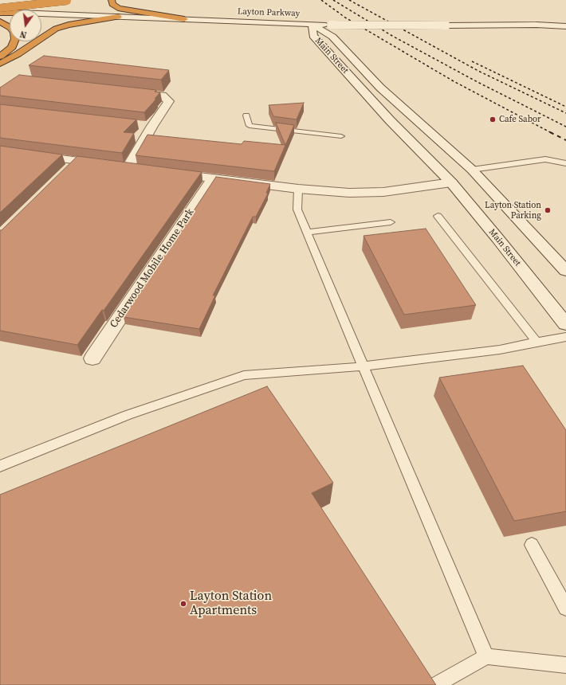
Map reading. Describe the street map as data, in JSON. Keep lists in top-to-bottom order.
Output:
{
  "streets": {
    "main road": ["Layton Parkway", "Main Street", "Cedarwood Mobile Home Park"]
  },
  "crossings": [
    ["Layton Parkway", "Main Street"]
  ],
  "places": ["Cafe Sabor", "Layton Station Parking", "Layton Station Apartments"],
  "north": "bottom"
}
